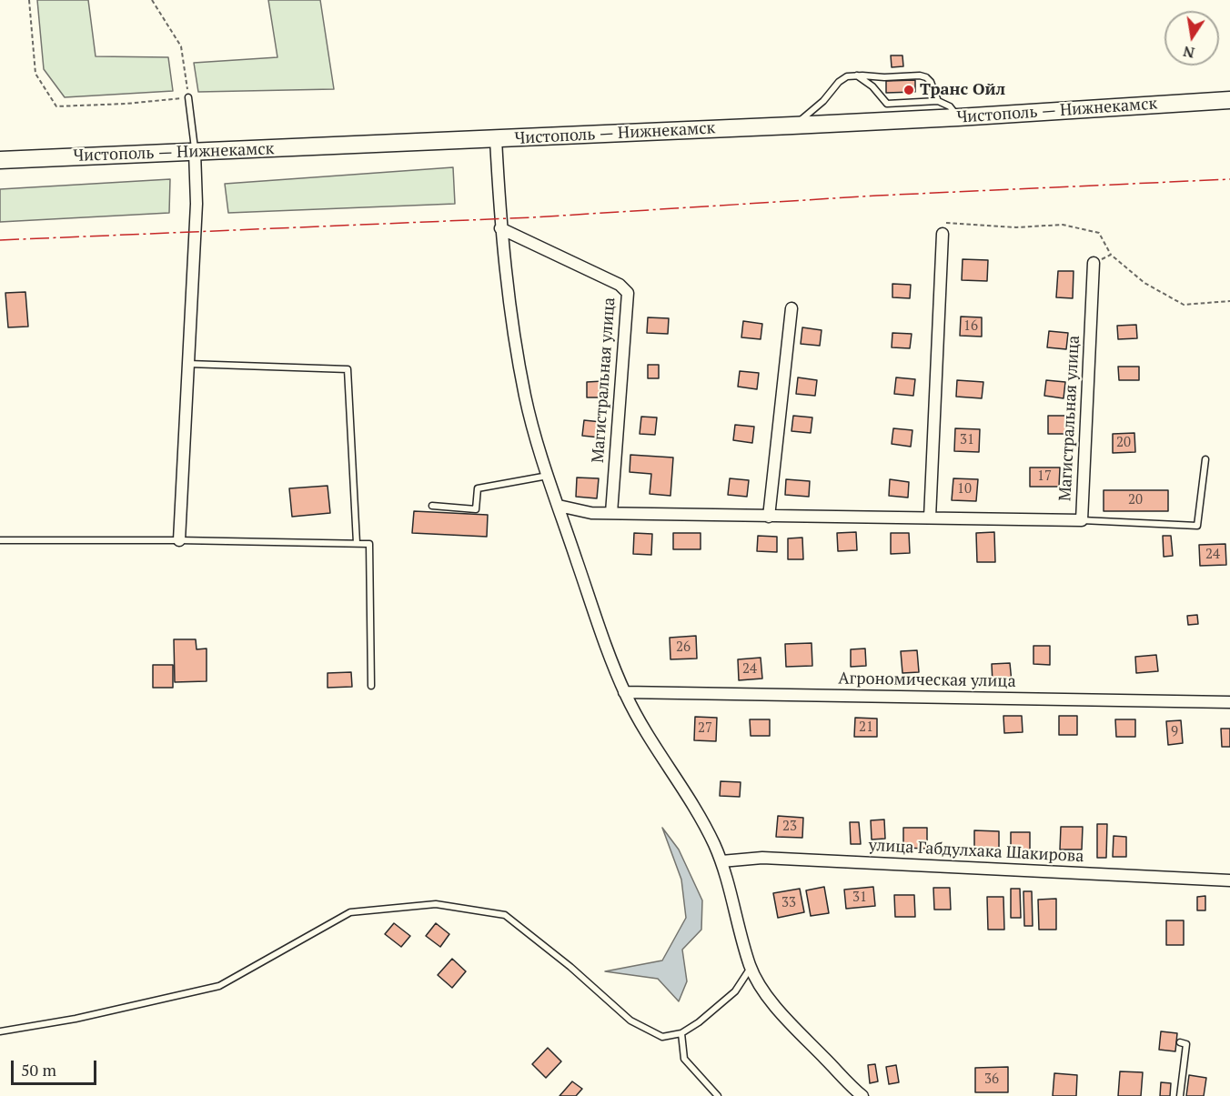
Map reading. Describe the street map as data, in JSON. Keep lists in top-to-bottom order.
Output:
{
  "streets": {
    "main road": ["Чистополь — Нижнекамск"],
    "street": ["Магистральная улица", "Агрономическая улица", "улица Габдулхака Шакирова"]
  },
  "places": ["Транс Ойл"],
  "house_numbers": [
    "16",
    "31",
    "20",
    "17",
    "10",
    "20",
    "24",
    "26",
    "24",
    "21",
    "27",
    "9",
    "23",
    "31",
    "33",
    "36"
  ],
  "scale_bar": "50 m",
  "north": "bottom"
}
